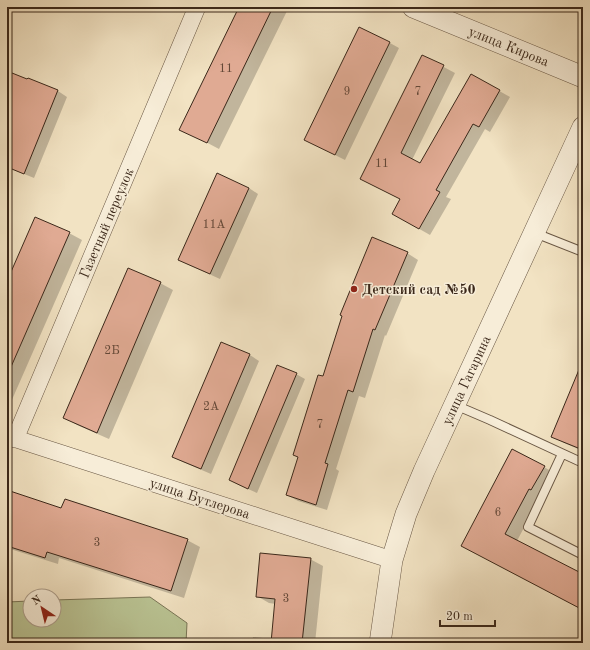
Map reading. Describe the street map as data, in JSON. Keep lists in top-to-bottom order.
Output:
{
  "streets": {
    "street": [
      "улица Кирова",
      "Газетный переулок",
      "улица Гагарина",
      "улица Бутлерова"
    ]
  },
  "crossings": [
    ["Газетный переулок", "улица Бутлерова"],
    ["улица Гагарина", "улица Бутлерова"]
  ],
  "places": ["Детский сад №50"],
  "house_numbers": [
    "11",
    "9",
    "7",
    "11",
    "11А",
    "2Б",
    "2А",
    "7",
    "6",
    "3",
    "3"
  ],
  "scale_bar": "20 m",
  "north": "top left"
}
